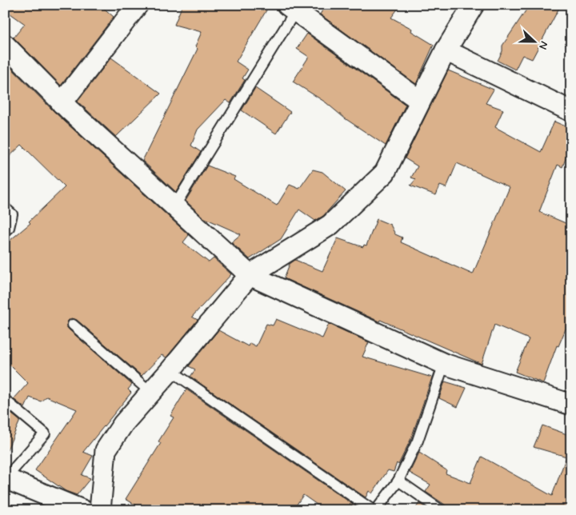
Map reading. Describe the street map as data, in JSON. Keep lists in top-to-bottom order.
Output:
{
  "north": "right"
}
